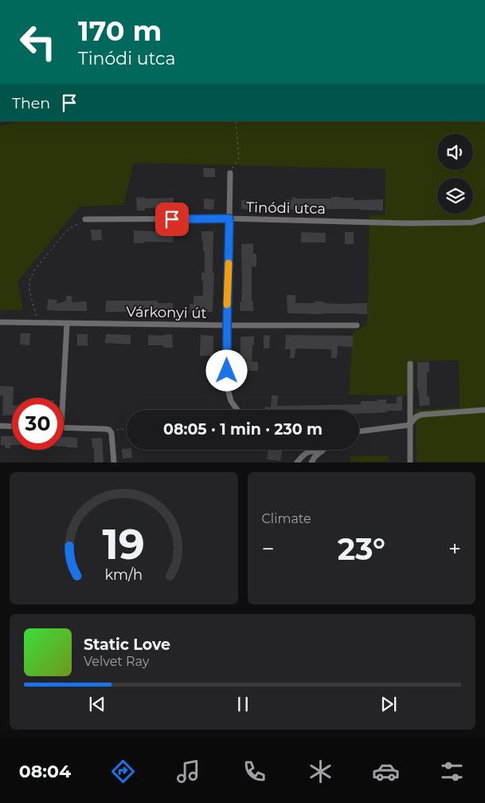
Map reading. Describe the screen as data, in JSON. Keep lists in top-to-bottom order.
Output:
{
  "streets": {
    "street": ["Tinódi utca", "Várkonyi út"]
  },
  "page": {
    "turn": ["170 m", "Tinódi utca"],
    "then": "Then",
    "limit": "30",
    "trip": "08:05 · 1 min · 230 m",
    "tile": "Climate",
    "heat": ["−", "23°", "+"],
    "song": ["Static Love", "Velvet Ray"],
    "tabs": "08:04",
    "gauge": ["19", "km/h"]
  }
}
